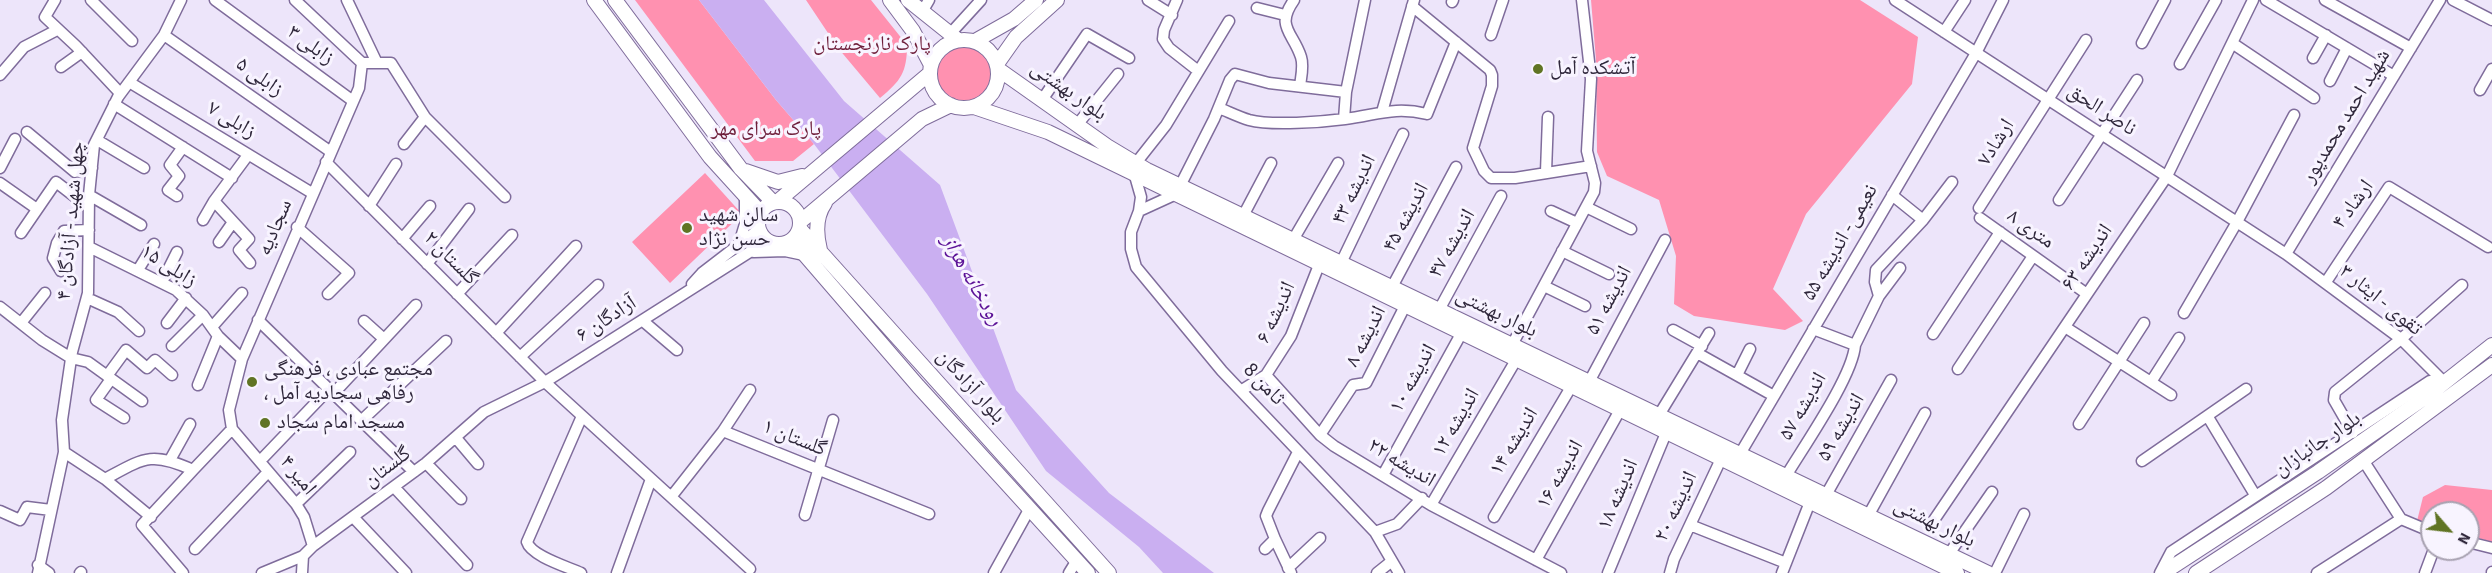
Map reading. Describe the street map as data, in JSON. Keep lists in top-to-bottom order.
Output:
{
  "streets": {
    "main road": ["بلوار بهشتی", "بلوار آزادگان", "بلوار جانبازان"],
    "street": [
      "زابلی ۳",
      "زابلی ۵",
      "ناصر الحق",
      "شهید احمد محمدپور",
      "زابلی ۷",
      "ارشاد۷",
      "اندیشه ۴۳",
      "ارشاد ۴",
      "اندیشه ۴۵",
      "چهل شهید - آزادگان ۴",
      "سجادیه",
      "۸ متری",
      "نعیمی- اندیشه ۵۵",
      "اندیشه ۴۷",
      "اندیشه ۶۳",
      "گلستان ۲",
      "زابلی ۱۵",
      "اندیشه ۵۱",
      "تقوی - ایثار ۳",
      "اندیشه ۶",
      "آزادگان ۶",
      "اندیشه ۸",
      "اندیشه ۱۰",
      "ثامن 8",
      "اندیشه ۵۷",
      "اندیشه ۱۲",
      "اندیشه ۵۹",
      "گلستان ۱",
      "اندیشه ۱۴",
      "اندیشه ۲۲",
      "گلستان",
      "اندیشه ۱۶",
      "امیر ۴",
      "اندیشه ۱۸",
      "اندیشه ۲۰"
    ]
  },
  "crossings": [
    ["زابلی ۳", "سجادیه"],
    ["زابلی ۵", "چهل شهید - آزادگان ۴"],
    ["زابلی ۵", "سجادیه"],
    ["زابلی ۵", "گلستان ۲"],
    ["بلوار بهشتی", "اندیشه ۴۳"],
    ["بلوار بهشتی", "اندیشه ۴۵"],
    ["بلوار بهشتی", "نعیمی- اندیشه ۵۵"],
    ["بلوار بهشتی", "اندیشه ۴۷"],
    ["بلوار بهشتی", "اندیشه ۵۱"],
    ["بلوار بهشتی", "اندیشه ۶"],
    ["بلوار بهشتی", "اندیشه ۸"],
    ["بلوار بهشتی", "اندیشه ۱۰"],
    ["بلوار بهشتی", "ثامن 8"],
    ["بلوار بهشتی", "اندیشه ۵۷"],
    ["بلوار بهشتی", "اندیشه ۱۲"],
    ["بلوار بهشتی", "اندیشه ۵۹"],
    ["بلوار بهشتی", "اندیشه ۱۴"],
    ["بلوار بهشتی", "اندیشه ۱۶"],
    ["بلوار بهشتی", "اندیشه ۱۸"],
    ["بلوار بهشتی", "اندیشه ۲۰"],
    ["ناصر الحق", "شهید احمد محمدپور"],
    ["ناصر الحق", "ارشاد۷"],
    ["ناصر الحق", "نعیمی- اندیشه ۵۵"],
    ["ناصر الحق", "اندیشه ۶۳"],
    ["ناصر الحق", "تقوی - ایثار ۳"],
    ["شهید احمد محمدپور", "تقوی - ایثار ۳"],
    ["زابلی ۷", "چهل شهید - آزادگان ۴"],
    ["زابلی ۷", "سجادیه"],
    ["ارشاد۷", "۸ متری"],
    ["ارشاد ۴", "تقوی - ایثار ۳"],
    ["چهل شهید - آزادگان ۴", "زابلی ۱۵"],
    ["سجادیه", "گلستان ۲"],
    ["سجادیه", "زابلی ۱۵"],
    ["سجادیه", "امیر ۴"],
    ["۸ متری", "اندیشه ۶۳"],
    ["گلستان ۲", "آزادگان ۶"],
    ["گلستان ۲", "گلستان"],
    ["اندیشه ۵۱", "اندیشه ۱۴"],
    ["تقوی - ایثار ۳", "بلوار جانبازان"],
    ["اندیشه ۶", "اندیشه ۲۲"],
    ["آزادگان ۶", "بلوار آزادگان"],
    ["آزادگان ۶", "گلستان"],
    ["اندیشه ۸", "اندیشه ۲۲"],
    ["اندیشه ۱۰", "اندیشه ۲۲"],
    ["ثامن 8", "اندیشه ۱۲"],
    ["اندیشه ۱۲", "اندیشه ۲۲"],
    ["اندیشه ۲۲", "اندیشه ۱۶"],
    ["گلستان", "امیر ۴"]
  ],
  "water": ["رودخانه هراز"],
  "parks": ["پارک نارنجستان", "پارک سرای مهر"],
  "places": [
    "آتشکده آمل",
    "سالن شهید حسن نژاد",
    "مجتمع عبادی ، فرهنگی ، رفاهی سجادیه آمل",
    "مسجد امام سجاد"
  ],
  "north": "bottom right"
}
